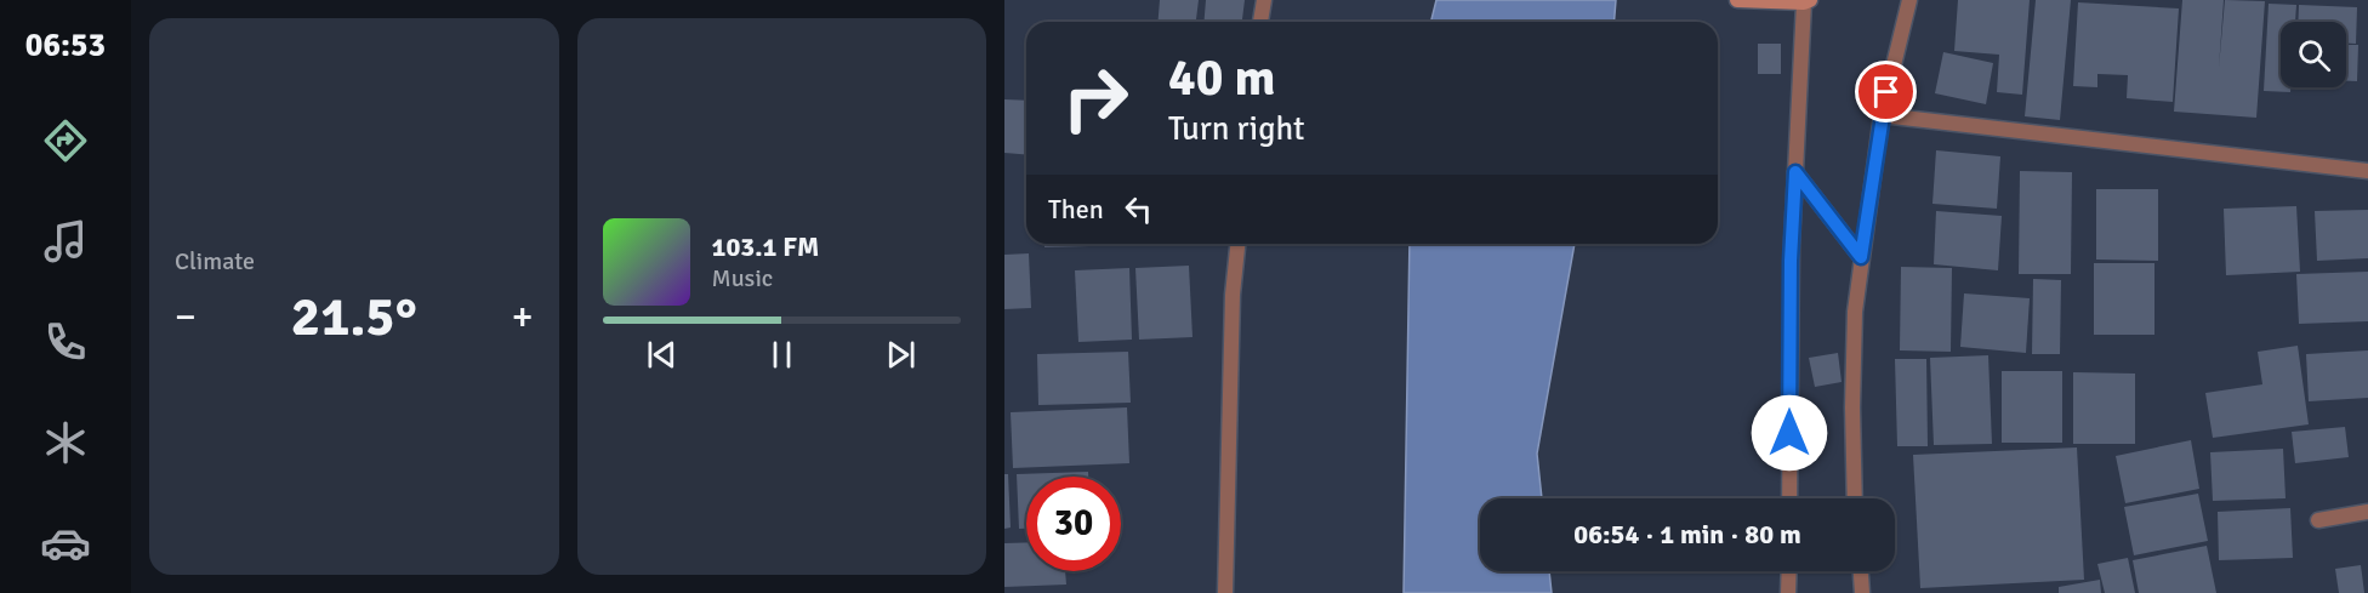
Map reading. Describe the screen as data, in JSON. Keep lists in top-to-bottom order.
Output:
{
  "page": {
    "tabs": "06:53",
    "tile": "Climate",
    "turn": ["40 m", "Turn right"],
    "then": "Then",
    "song": ["103.1 FM", "Music"],
    "heat": ["−", "21.5°", "+"],
    "limit": "30",
    "trip": "06:54 · 1 min · 80 m"
  }
}
